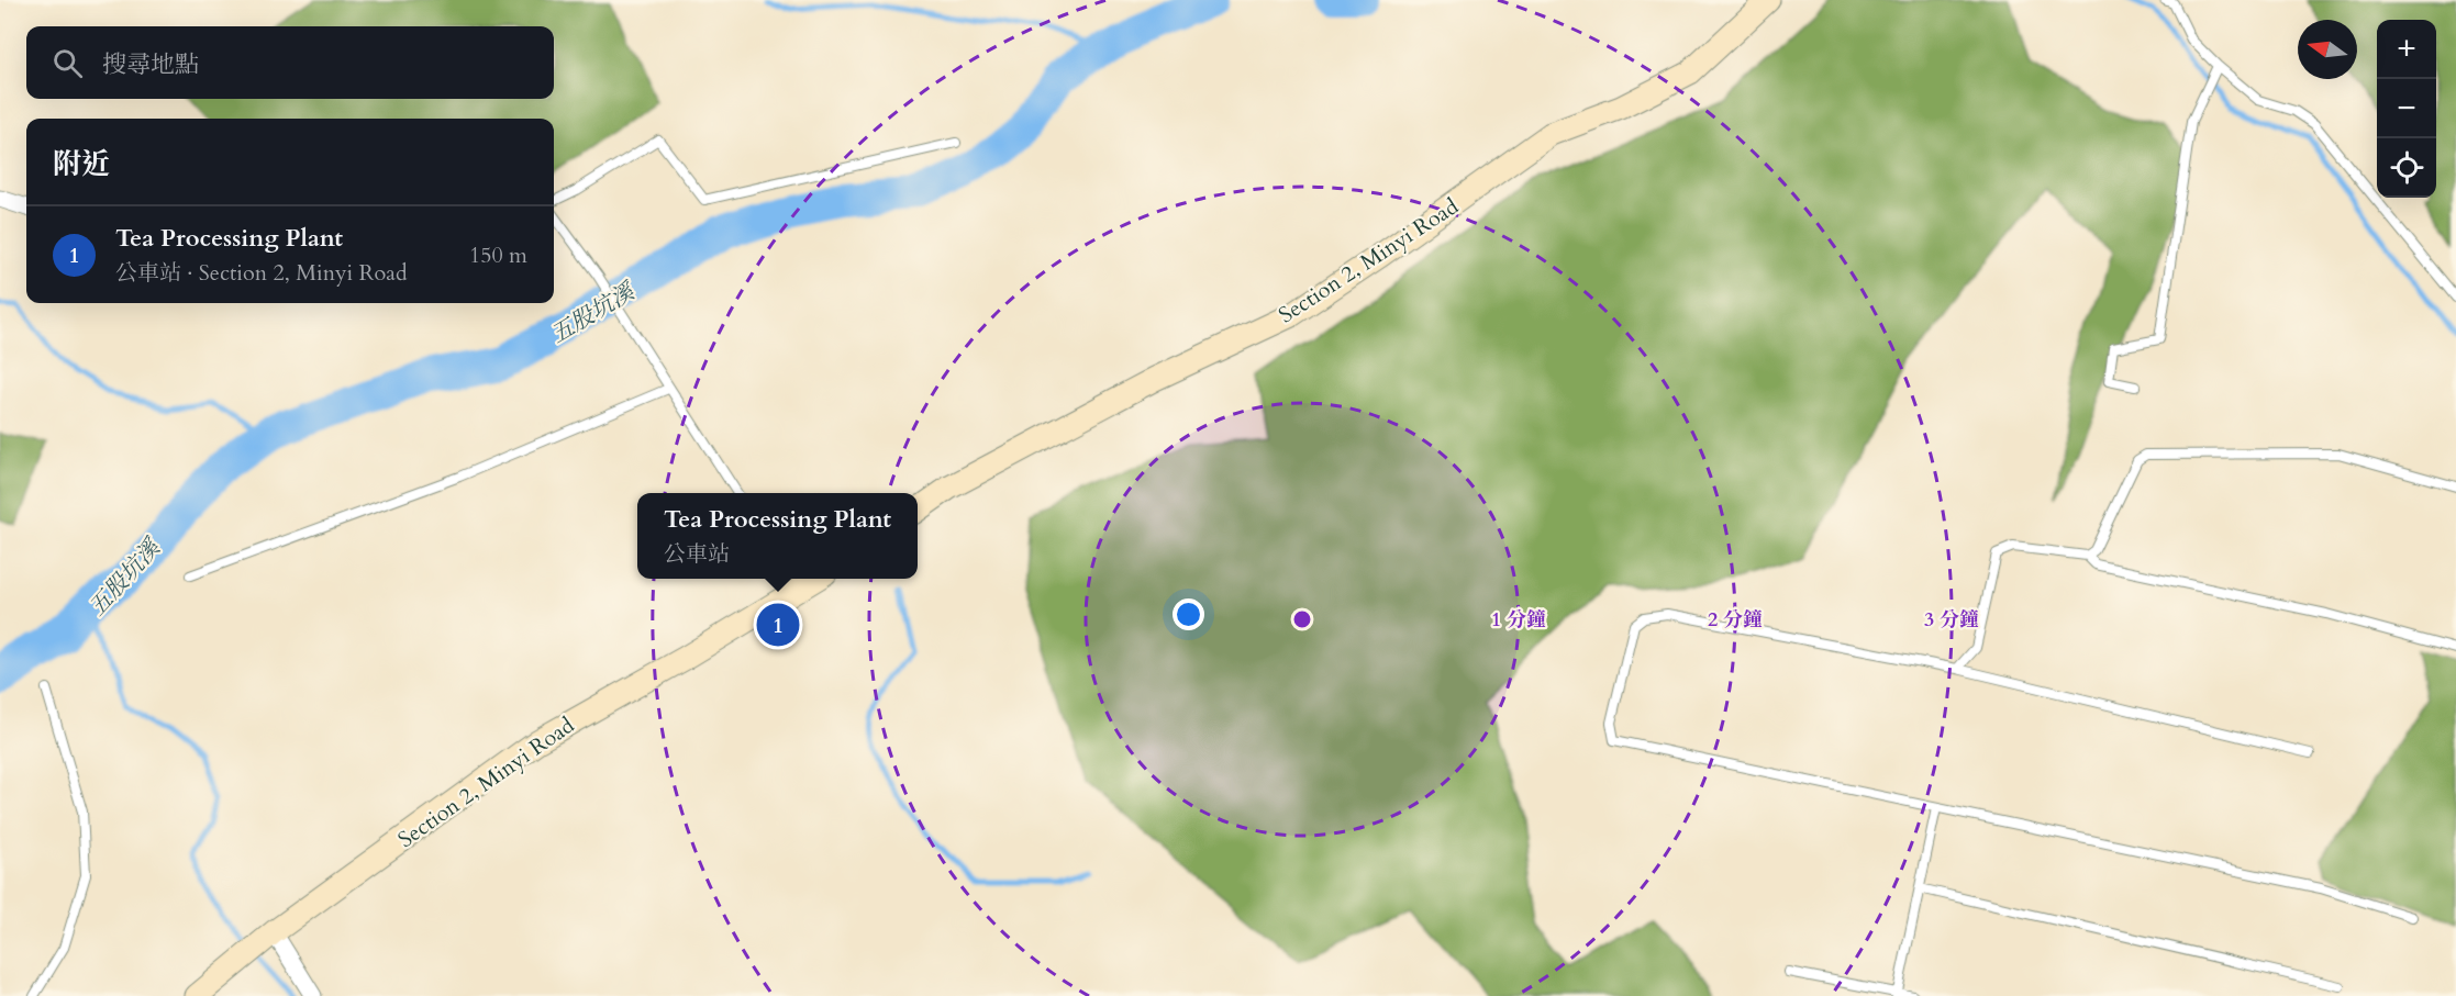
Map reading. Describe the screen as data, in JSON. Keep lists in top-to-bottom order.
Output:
{
  "streets": {
    "main road": ["Section 2, Minyi Road"]
  },
  "water": ["五股坑溪"],
  "north": "left",
  "page": {
    "map_buttons": ["+", "−"],
    "search": "搜尋地點",
    "heading": "附近",
    "list": [
      {
        "mark": "1",
        "name": "Tea Processing Plant",
        "note": "公車站 · Section 2, Minyi Road",
        "value": "150 m"
      }
    ],
    "popup": ["Tea Processing Plant", "公車站"],
    "pins": "1"
  },
  "rings": ["1 分鐘", "2 分鐘", "3 分鐘"]
}
